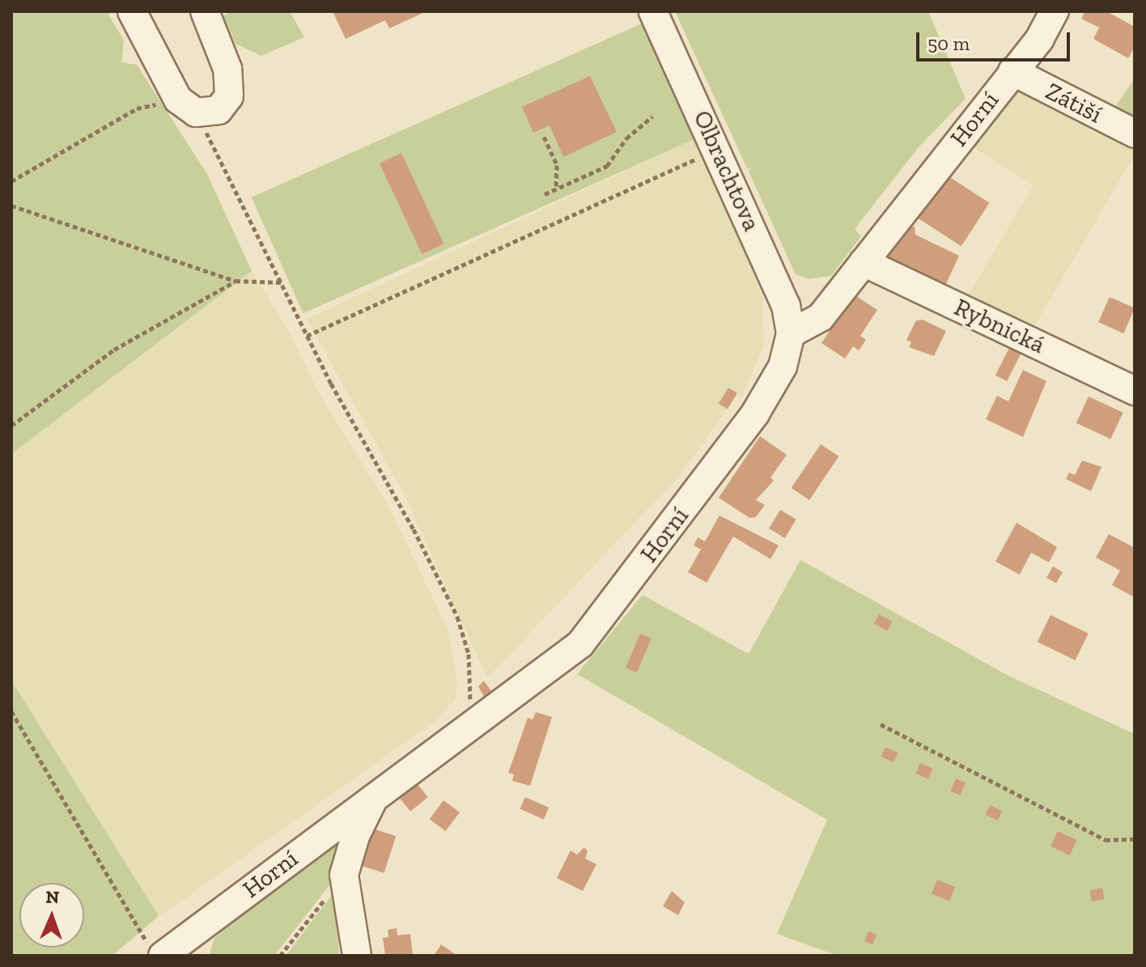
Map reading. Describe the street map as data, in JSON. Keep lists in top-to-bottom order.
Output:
{
  "streets": {
    "street": [
      "Zátiší",
      "Horní",
      "Olbrachtova",
      "Rybnická"
    ]
  },
  "crossings": [
    ["Zátiší", "Horní"],
    ["Horní", "Olbrachtova"],
    ["Horní", "Rybnická"]
  ],
  "scale_bar": "50 m",
  "north": "top"
}
